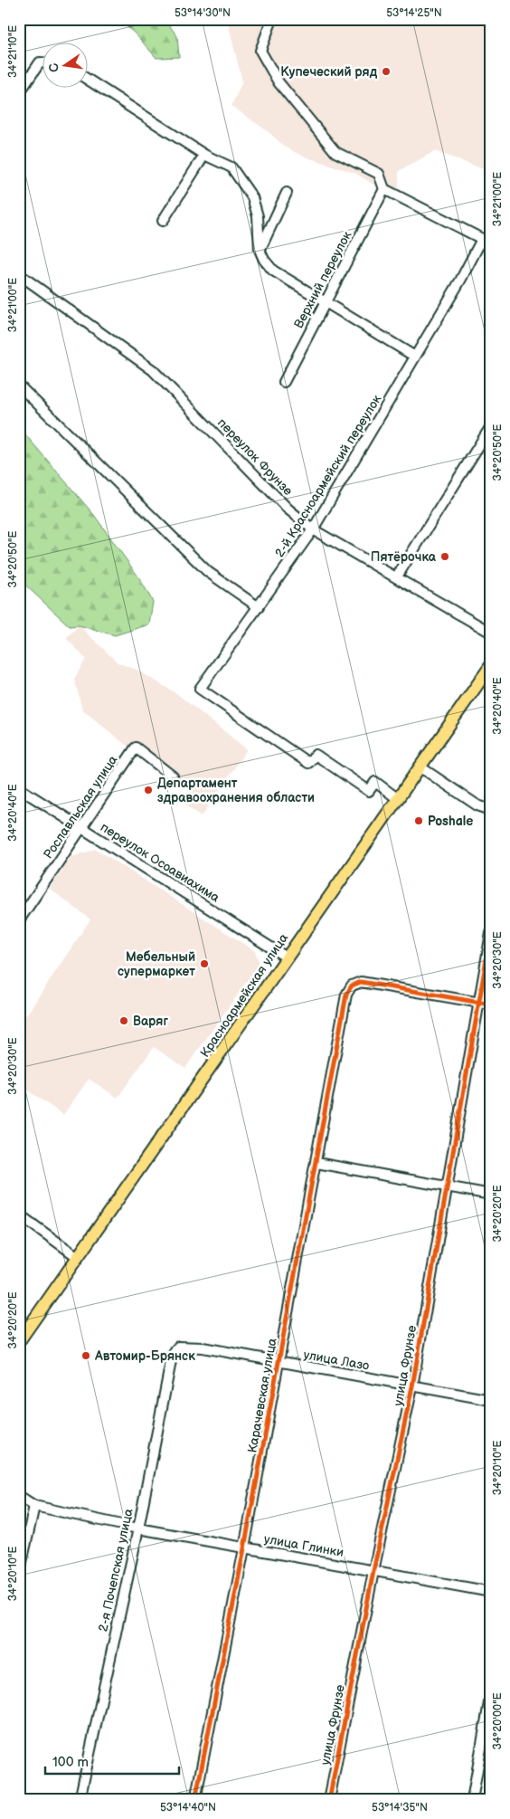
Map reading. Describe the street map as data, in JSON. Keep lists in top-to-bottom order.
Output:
{
  "streets": {
    "main road": ["Красноармейская улица"],
    "street": [
      "Верхний переулок",
      "переулок Фрунзе",
      "2-й Красноармейский переулок",
      "Рославльская улица",
      "переулок Осоавиахима",
      "улица Лазо",
      "улица Фрунзе",
      "Карачевская улица",
      "улица Глинки",
      "2-я Почепская улица"
    ]
  },
  "crossings": [
    ["переулок Фрунзе", "2-й Красноармейский переулок"],
    ["2-й Красноармейский переулок", "Красноармейская улица"],
    ["Рославльская улица", "переулок Осоавиахима"],
    ["переулок Осоавиахима", "Красноармейская улица"],
    ["улица Лазо", "улица Фрунзе"],
    ["улица Лазо", "Карачевская улица"],
    ["улица Лазо", "2-я Почепская улица"],
    ["улица Фрунзе", "Карачевская улица"],
    ["улица Фрунзе", "улица Глинки"],
    ["Карачевская улица", "улица Глинки"],
    ["улица Глинки", "2-я Почепская улица"]
  ],
  "places": [
    "Купеческий ряд",
    "Пятёрочка",
    "Департамент здравоохранения области",
    "Poshale",
    "Мебельный супермаркет",
    "Варяг",
    "Автомир-Брянск"
  ],
  "scale_bar": "100 m",
  "north": "left",
  "coordinates": [
    "53°14'30\"N",
    "53°14'25\"N",
    "34°21'10\"E",
    "34°21'00\"E",
    "34°20'50\"E",
    "34°20'40\"E",
    "34°20'30\"E",
    "34°20'20\"E",
    "34°20'10\"E",
    "34°20'00\"E",
    "53°14'40\"N",
    "53°14'35\"N"
  ]
}
